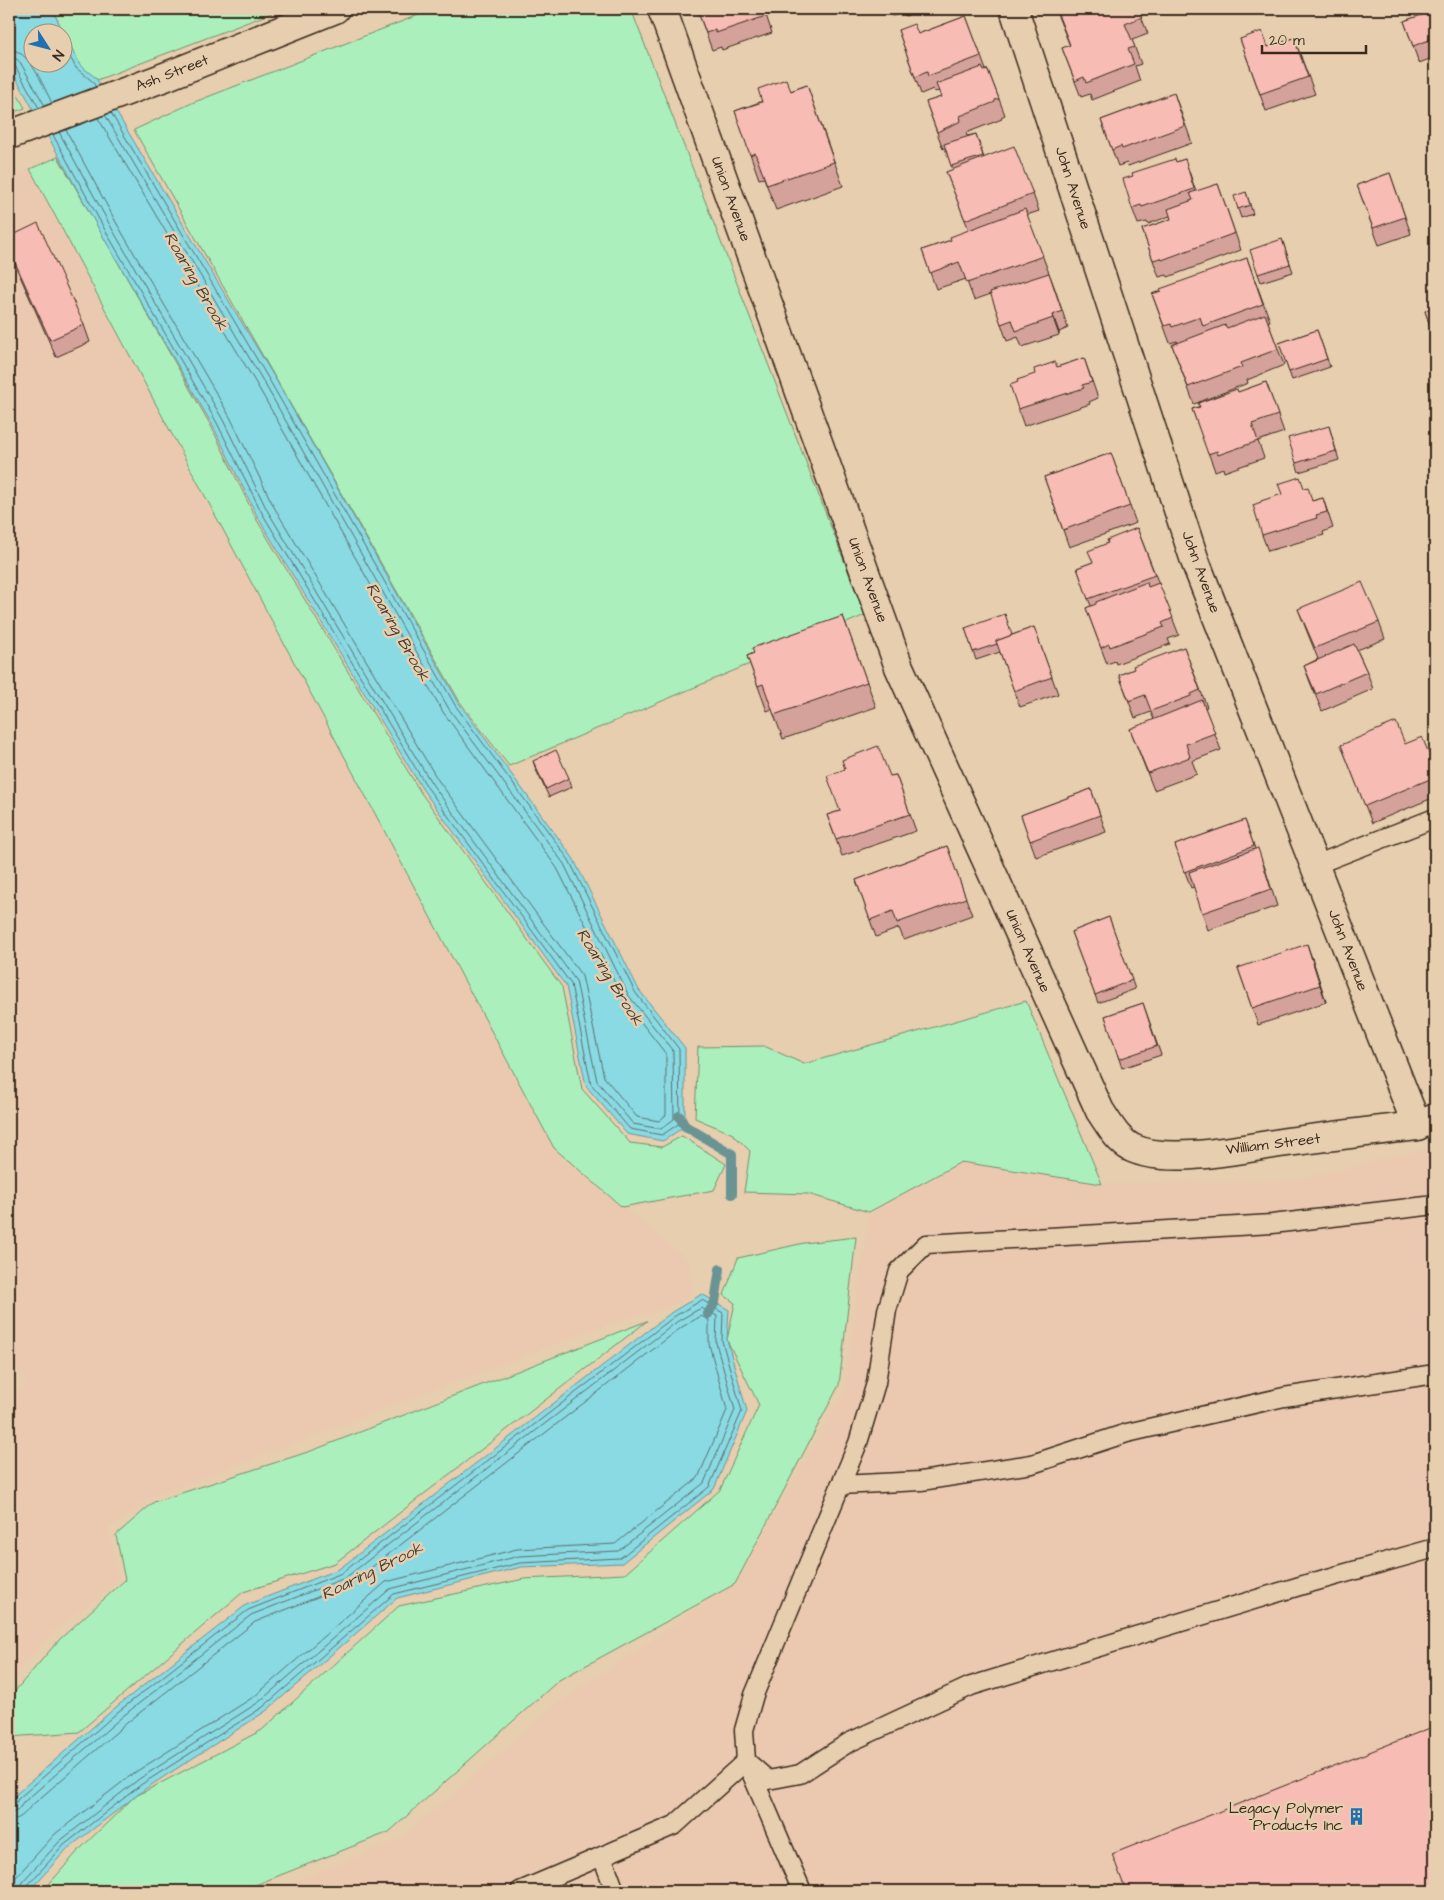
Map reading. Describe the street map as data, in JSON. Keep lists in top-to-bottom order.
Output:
{
  "streets": {
    "street": [
      "Ash Street",
      "John Avenue",
      "Union Avenue",
      "William Street"
    ]
  },
  "crossings": [
    ["John Avenue", "William Street"],
    ["Union Avenue", "William Street"]
  ],
  "water": ["Roaring Brook"],
  "places": {
    "building": ["Legacy Polymer Products Inc"]
  },
  "scale_bar": "20 m",
  "north": "bottom right"
}
